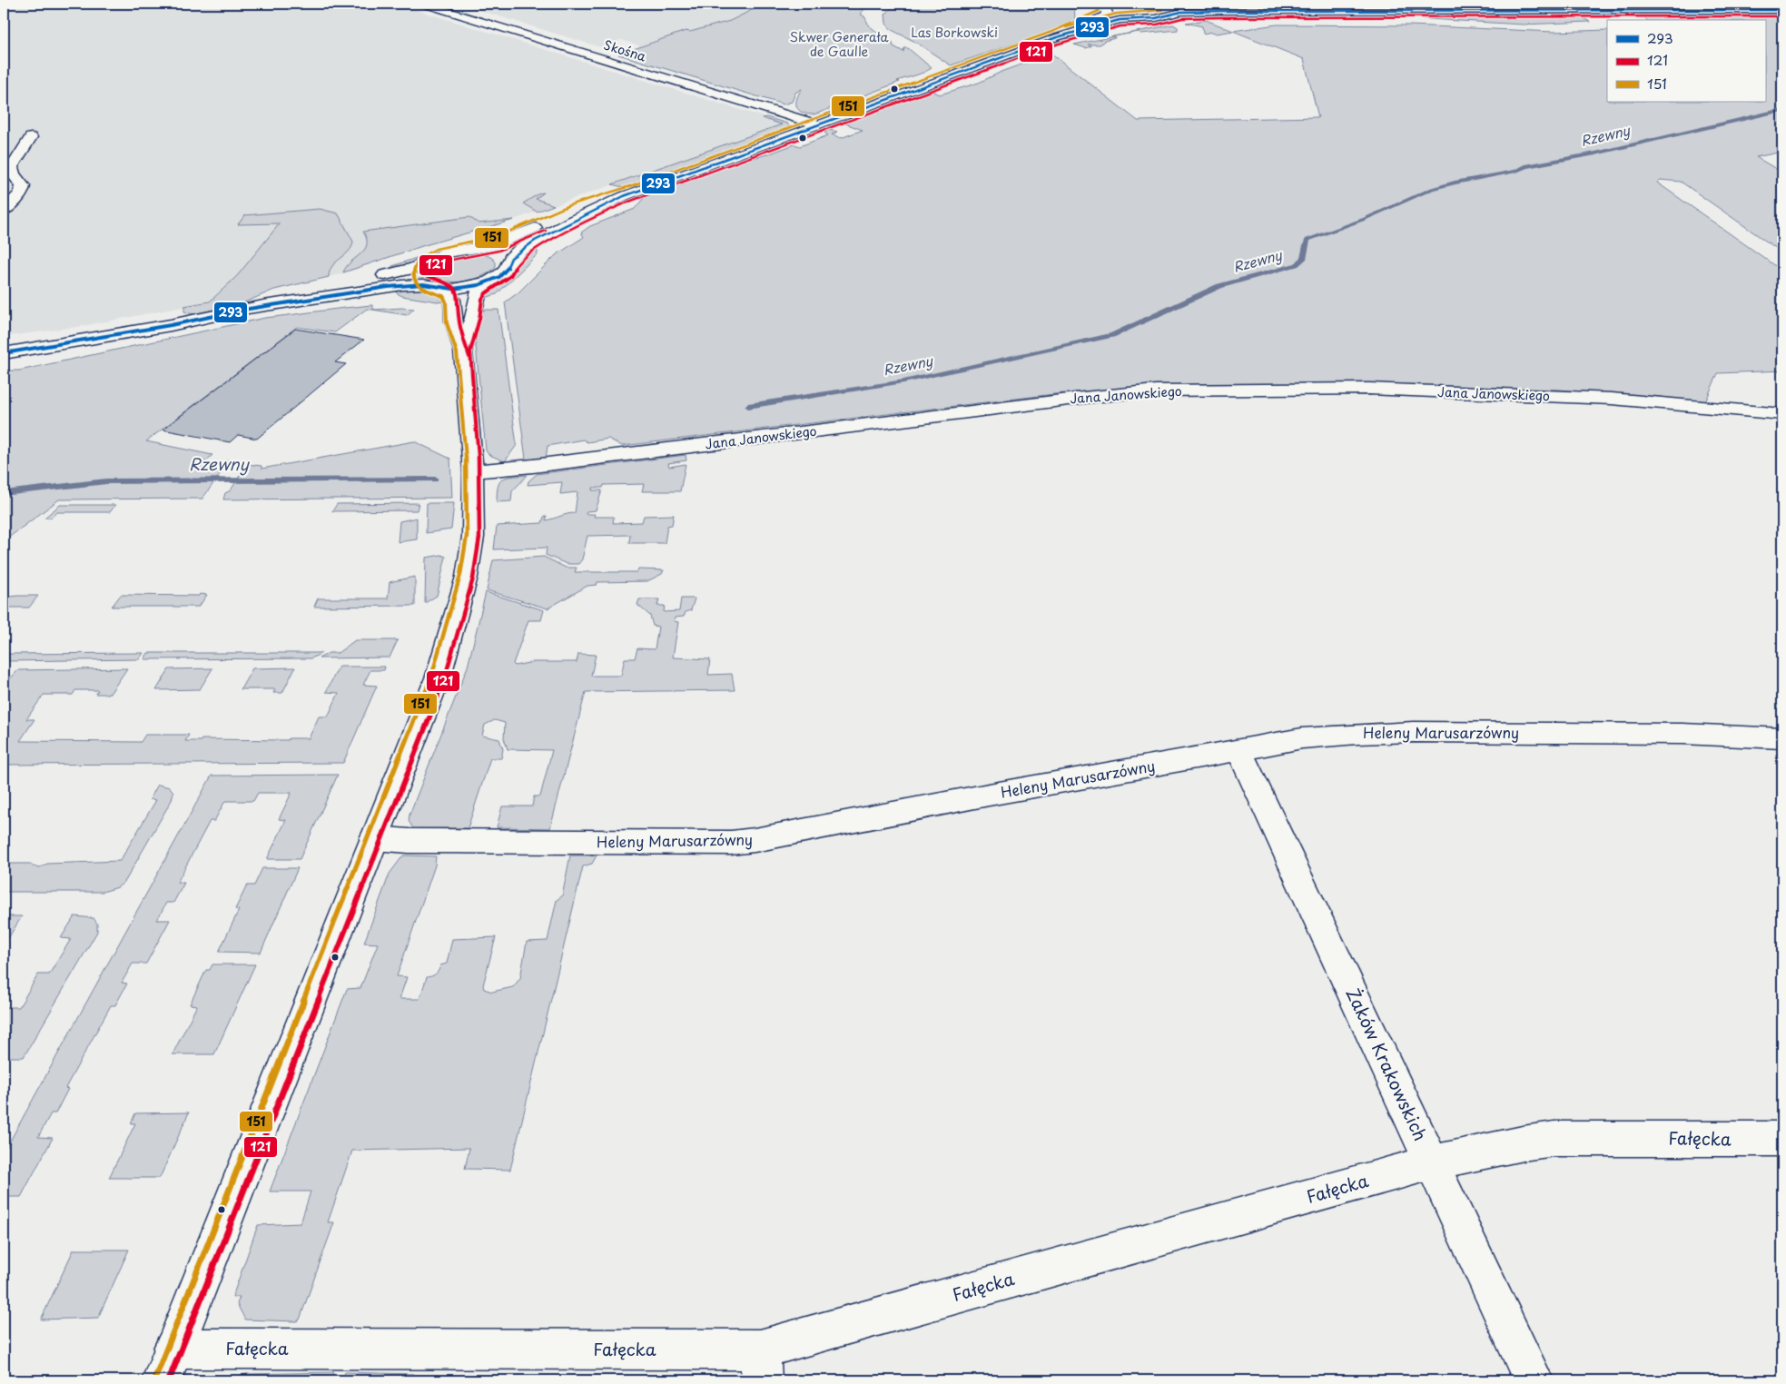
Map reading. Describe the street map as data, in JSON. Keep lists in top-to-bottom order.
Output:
{
  "streets": {
    "street": [
      "Skośna",
      "Jana Janowskiego",
      "Heleny Marusarzówny",
      "Żaków Krakowskich",
      "Fałęcka"
    ]
  },
  "crossings": [
    ["Heleny Marusarzówny", "Żaków Krakowskich"],
    ["Żaków Krakowskich", "Fałęcka"]
  ],
  "water": ["Rzewny"],
  "parks": ["Las Borkowski", "Skwer Generała de Gaulle"],
  "lines": ["transit line 151", "transit line 293", "transit line 121"],
  "legend": ["293", "121", "151"]
}
